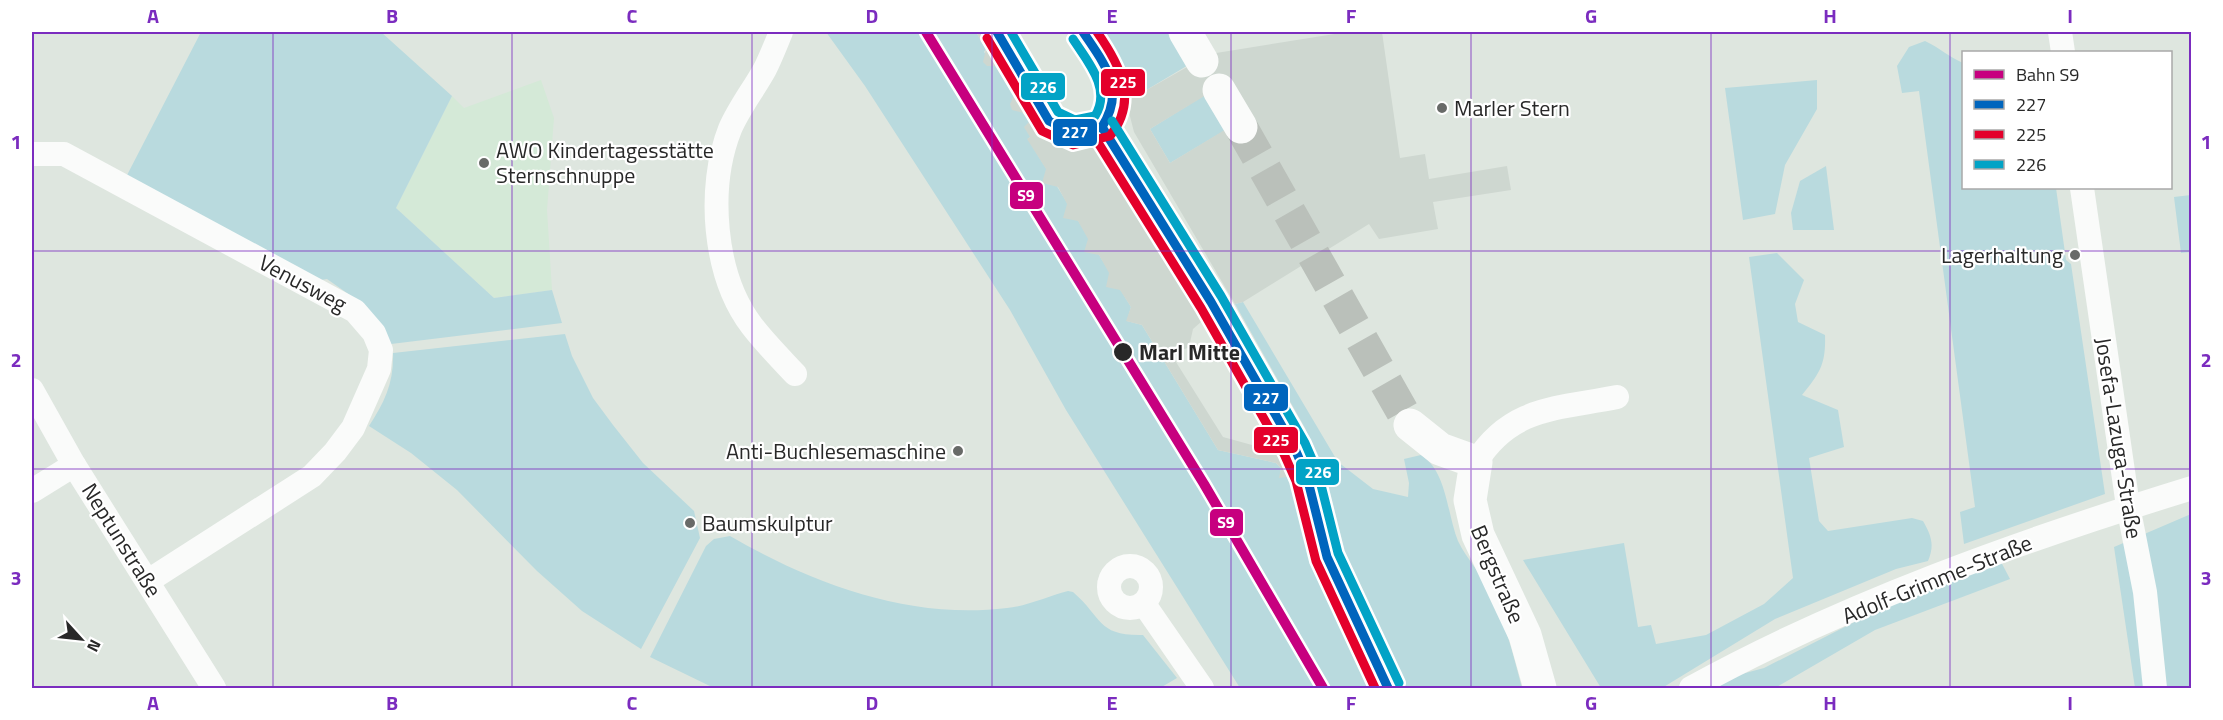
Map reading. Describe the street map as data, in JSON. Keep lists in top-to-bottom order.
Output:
{
  "streets": {
    "street": [
      "Venusweg",
      "Josefa-Lazuga-Straße",
      "Neptunstraße",
      "Bergstraße",
      "Adolf-Grimme-Straße"
    ]
  },
  "crossings": [
    ["Venusweg", "Neptunstraße"],
    ["Josefa-Lazuga-Straße", "Adolf-Grimme-Straße"]
  ],
  "places": [
    "Marler Stern",
    "AWO Kindertagesstätte Sternschnuppe",
    "Lagerhaltung",
    "Marl Mitte",
    "Anti-Buchlesemaschine",
    "Baumskulptur"
  ],
  "lines": [
    "rail line S9",
    "transit line 227",
    "transit line 225",
    "transit line 226"
  ],
  "legend": [
    "Bahn S9",
    "227",
    "225",
    "226"
  ],
  "north": "bottom right",
  "grid": {
    "columns": [
      "A",
      "B",
      "C",
      "D",
      "E",
      "F",
      "G",
      "H",
      "I"
    ],
    "rows": ["1", "2", "3"]
  }
}
